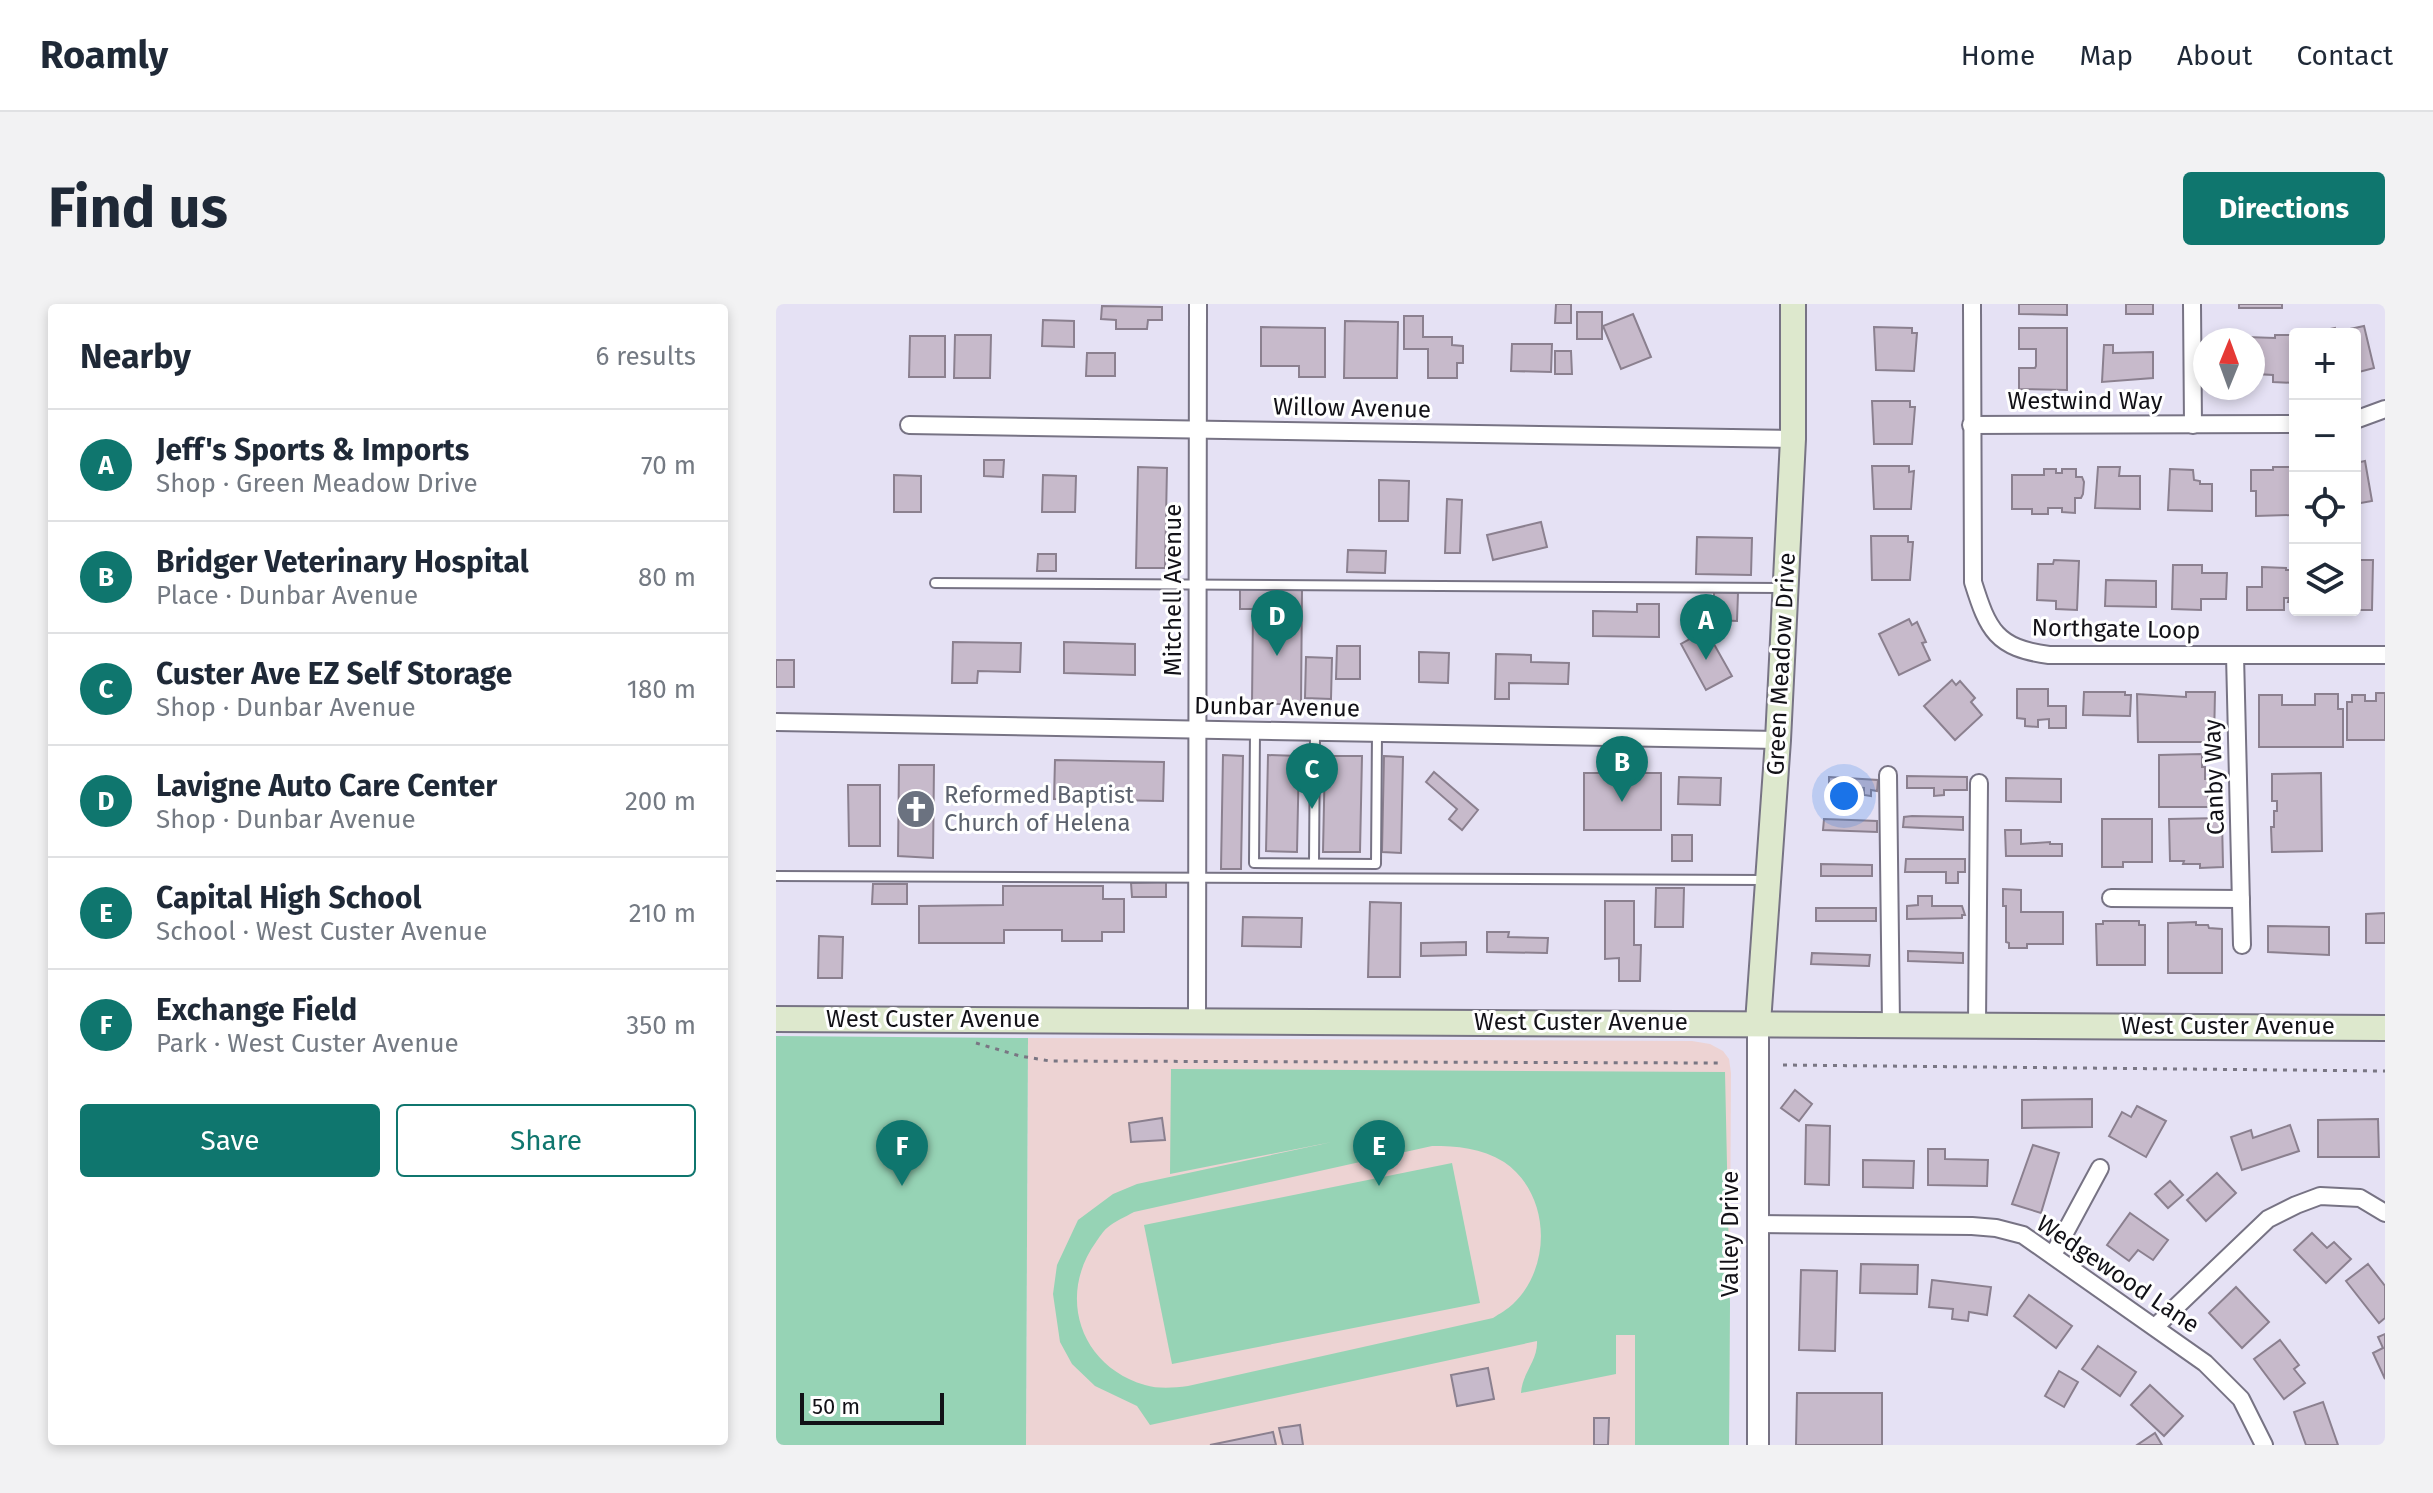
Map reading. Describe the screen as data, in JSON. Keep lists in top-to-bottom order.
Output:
{
  "streets": {
    "main road": ["Green Meadow Drive", "West Custer Avenue"],
    "street": [
      "Westwind Way",
      "Willow Avenue",
      "Mitchell Avenue",
      "Northgate Loop",
      "Dunbar Avenue",
      "Canby Way",
      "Valley Drive",
      "Wedgewood Lane"
    ]
  },
  "crossings": [
    ["Westwind Way", "Northgate Loop"],
    ["Willow Avenue", "Mitchell Avenue"],
    ["Willow Avenue", "Green Meadow Drive"],
    ["Mitchell Avenue", "Dunbar Avenue"],
    ["Mitchell Avenue", "West Custer Avenue"],
    ["Northgate Loop", "Canby Way"],
    ["Green Meadow Drive", "Dunbar Avenue"],
    ["Green Meadow Drive", "West Custer Avenue"],
    ["Green Meadow Drive", "Valley Drive"],
    ["West Custer Avenue", "Valley Drive"],
    ["Valley Drive", "Wedgewood Lane"]
  ],
  "places": {
    "church": ["Reformed Baptist Church of Helena"]
  },
  "scale_bar": "50 m",
  "north": "top",
  "page": {
    "header": "Roamly",
    "nav": [
      "Home",
      "Map",
      "About",
      "Contact"
    ],
    "buttons": [
      "Directions",
      ["Save", "Share"]
    ],
    "title": "Find us",
    "heading": ["Nearby", "6 results"],
    "map_buttons": ["+", "−"],
    "list": [
      {
        "mark": "A",
        "name": "Jeff's Sports & Imports",
        "note": "Shop · Green Meadow Drive",
        "value": "70 m"
      },
      {
        "mark": "B",
        "name": "Bridger Veterinary Hospital",
        "note": "Place · Dunbar Avenue",
        "value": "80 m"
      },
      {
        "mark": "C",
        "name": "Custer Ave EZ Self Storage",
        "note": "Shop · Dunbar Avenue",
        "value": "180 m"
      },
      {
        "mark": "D",
        "name": "Lavigne Auto Care Center",
        "note": "Shop · Dunbar Avenue",
        "value": "200 m"
      },
      {
        "mark": "E",
        "name": "Capital High School",
        "note": "School · West Custer Avenue",
        "value": "210 m"
      },
      {
        "mark": "F",
        "name": "Exchange Field",
        "note": "Park · West Custer Avenue",
        "value": "350 m"
      }
    ],
    "pins": [
      "D",
      "A",
      "B",
      "C",
      "E",
      "F"
    ],
    "scale": "50 m"
  }
}
